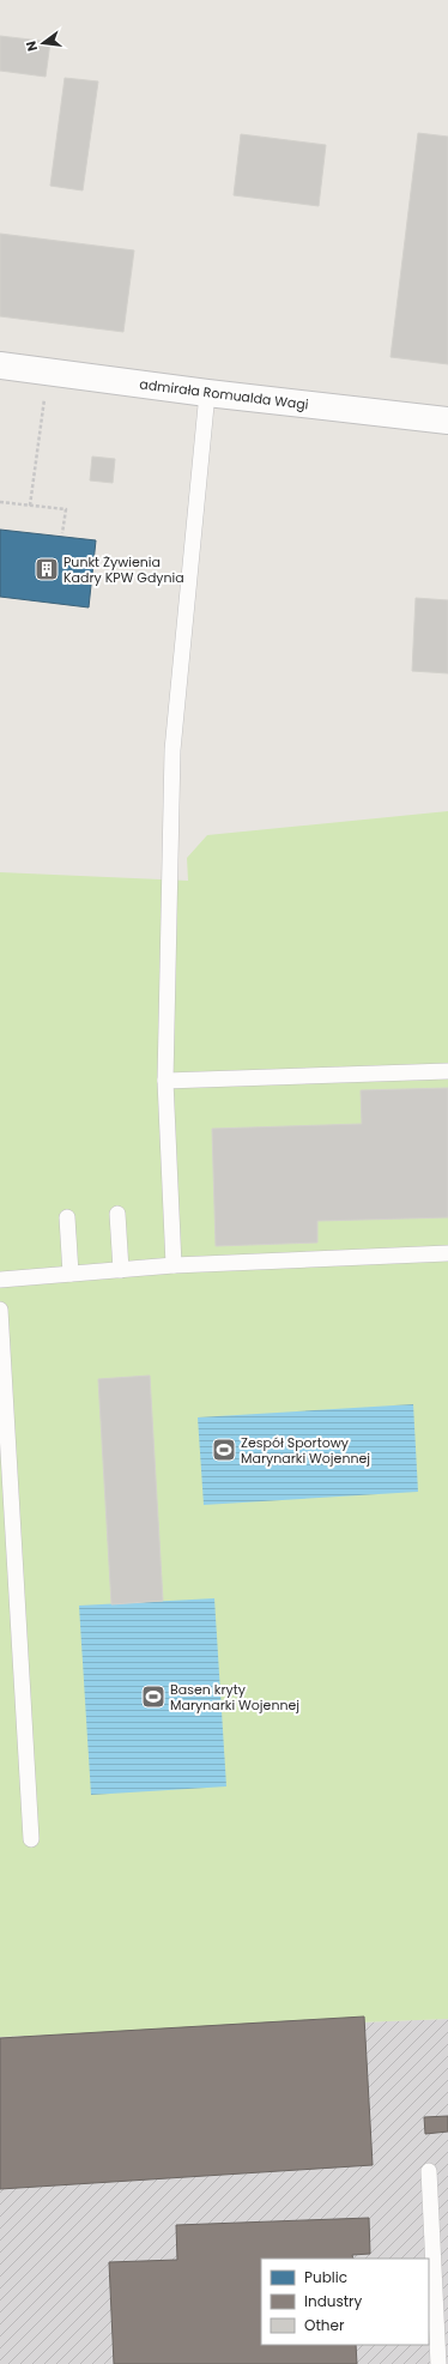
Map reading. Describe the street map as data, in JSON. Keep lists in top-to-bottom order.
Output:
{
  "streets": {
    "street": ["admirała Romualda Wagi"]
  },
  "places": {
    "building": ["Punkt Żywienia Kadry KPW Gdynia"],
    "sports": ["Zespół Sportowy Marynarki Wojennej", "Basen kryty Marynarki Wojennej"]
  },
  "legend": ["Public", "Industry", "Other"],
  "north": "left"
}
